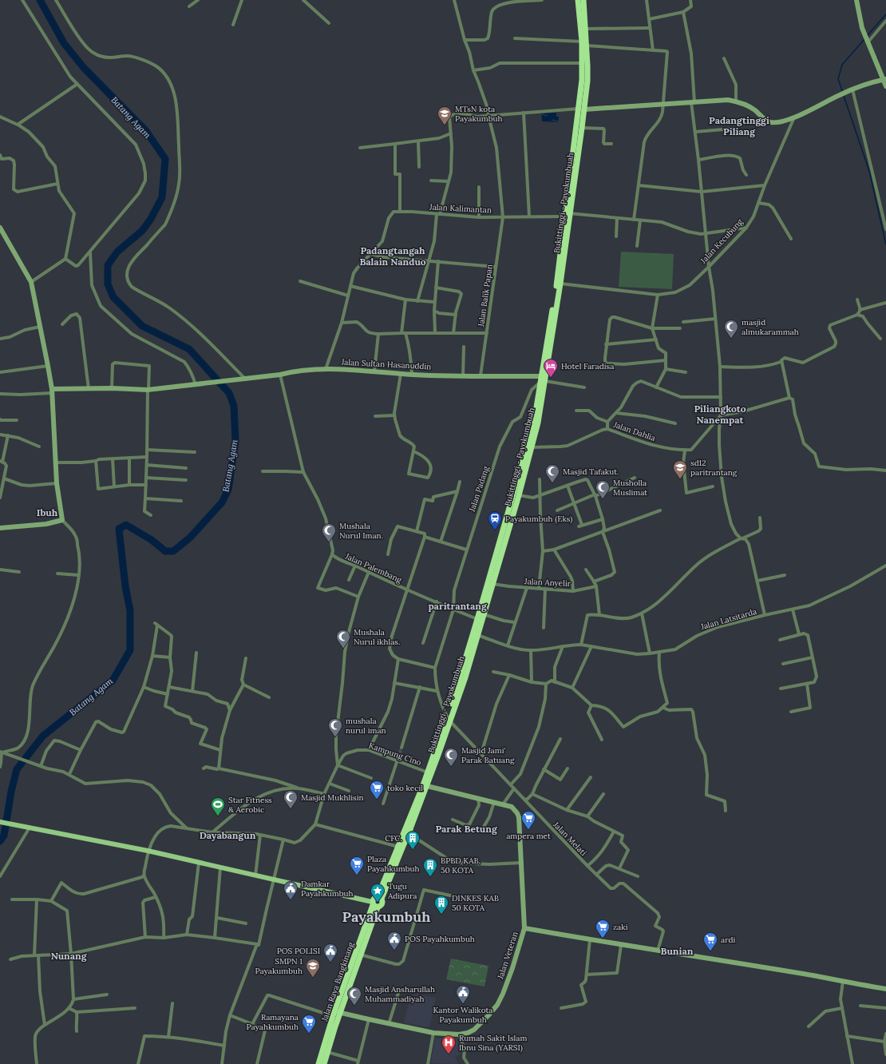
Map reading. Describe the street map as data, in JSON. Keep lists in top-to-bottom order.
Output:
{
  "streets": {
    "highway": ["Bukittinggi - Payokumbuah", "Jalan Raya Bangkinang"],
    "street": [
      "Jalan Kalimantan",
      "Jalan Kecubung",
      "Jalan Balik Papan",
      "Jalan Sultan Hasanuddin",
      "Jalan Dahlia",
      "Jalan Padang",
      "Jalan Palembang",
      "Jalan Anyelir",
      "Jalan Latsitarda",
      "Kampung Cino",
      "Jalan Melati",
      "Jalan Veteran"
    ]
  },
  "crossings": [
    ["Bukittinggi - Payokumbuah", "Jalan Kalimantan"],
    ["Bukittinggi - Payokumbuah", "Jalan Kecubung"],
    ["Bukittinggi - Payokumbuah", "Jalan Sultan Hasanuddin"],
    ["Bukittinggi - Payokumbuah", "Jalan Dahlia"],
    ["Bukittinggi - Payokumbuah", "Jalan Padang"],
    ["Bukittinggi - Payokumbuah", "Jalan Palembang"],
    ["Bukittinggi - Payokumbuah", "Jalan Anyelir"],
    ["Bukittinggi - Payokumbuah", "Jalan Latsitarda"],
    ["Bukittinggi - Payokumbuah", "Kampung Cino"],
    ["Bukittinggi - Payokumbuah", "Jalan Melati"],
    ["Bukittinggi - Payokumbuah", "Jalan Veteran"],
    ["Bukittinggi - Payokumbuah", "Jalan Raya Bangkinang"],
    ["Jalan Kalimantan", "Jalan Balik Papan"],
    ["Jalan Balik Papan", "Jalan Sultan Hasanuddin"],
    ["Jalan Padang", "Jalan Palembang"],
    ["Jalan Padang", "Jalan Melati"],
    ["Jalan Veteran", "Jalan Raya Bangkinang"]
  ],
  "districts": [
    "Padangtinggi Piliang",
    "Padangtangah Balain Nanduo",
    "Piliangkoto Nanempat",
    "Ibuh",
    "paritrantang",
    "Parak Betung",
    "Dayabangun",
    "Payakumbuh",
    "Bunian",
    "Nunang"
  ],
  "water": ["Batang Agam"],
  "places": {
    "school or university": ["MTsN kota Payakumbuh", "sd12 paritrantang", "SMPN 1 Payakumbuh"],
    "mosque": [
      "masjid almukarammah",
      "Masjid Tafakut.",
      "Musholla Muslimat",
      "Mushala Nurul Iman.",
      "Mushala Nurul ikhlas.",
      "mushala nurul iman",
      "Masjid Jami' Parak Batuang",
      "Masjid Mukhlisin",
      "Masjid Ansharullah Muhammadiyah"
    ],
    "hotel": ["Hotel Faradisa"],
    "station": ["Payakumbuh (Eks)"],
    "supermarket": [
      "toko kecil",
      "ampera met",
      "Plaza Payahkumbuh",
      "zaki",
      "ardi",
      "Ramayana Payahkumbuh"
    ],
    "sports": ["Star Fitness & Aerobic"],
    "building": ["CFC.", "BPBD KAB. 50 KOTA", "DINKES KAB 50 KOTA"],
    "public building": [
      "Damkar Payahkumbuh",
      "POS Payahkumbuh",
      "POS POLISI",
      "Kantor Walikota Payakumbuh"
    ],
    "place": ["Tugu Adipura"],
    "hospital": ["Rumah Sakit Islam Ibnu Sina (YARSI)"]
  }
}
